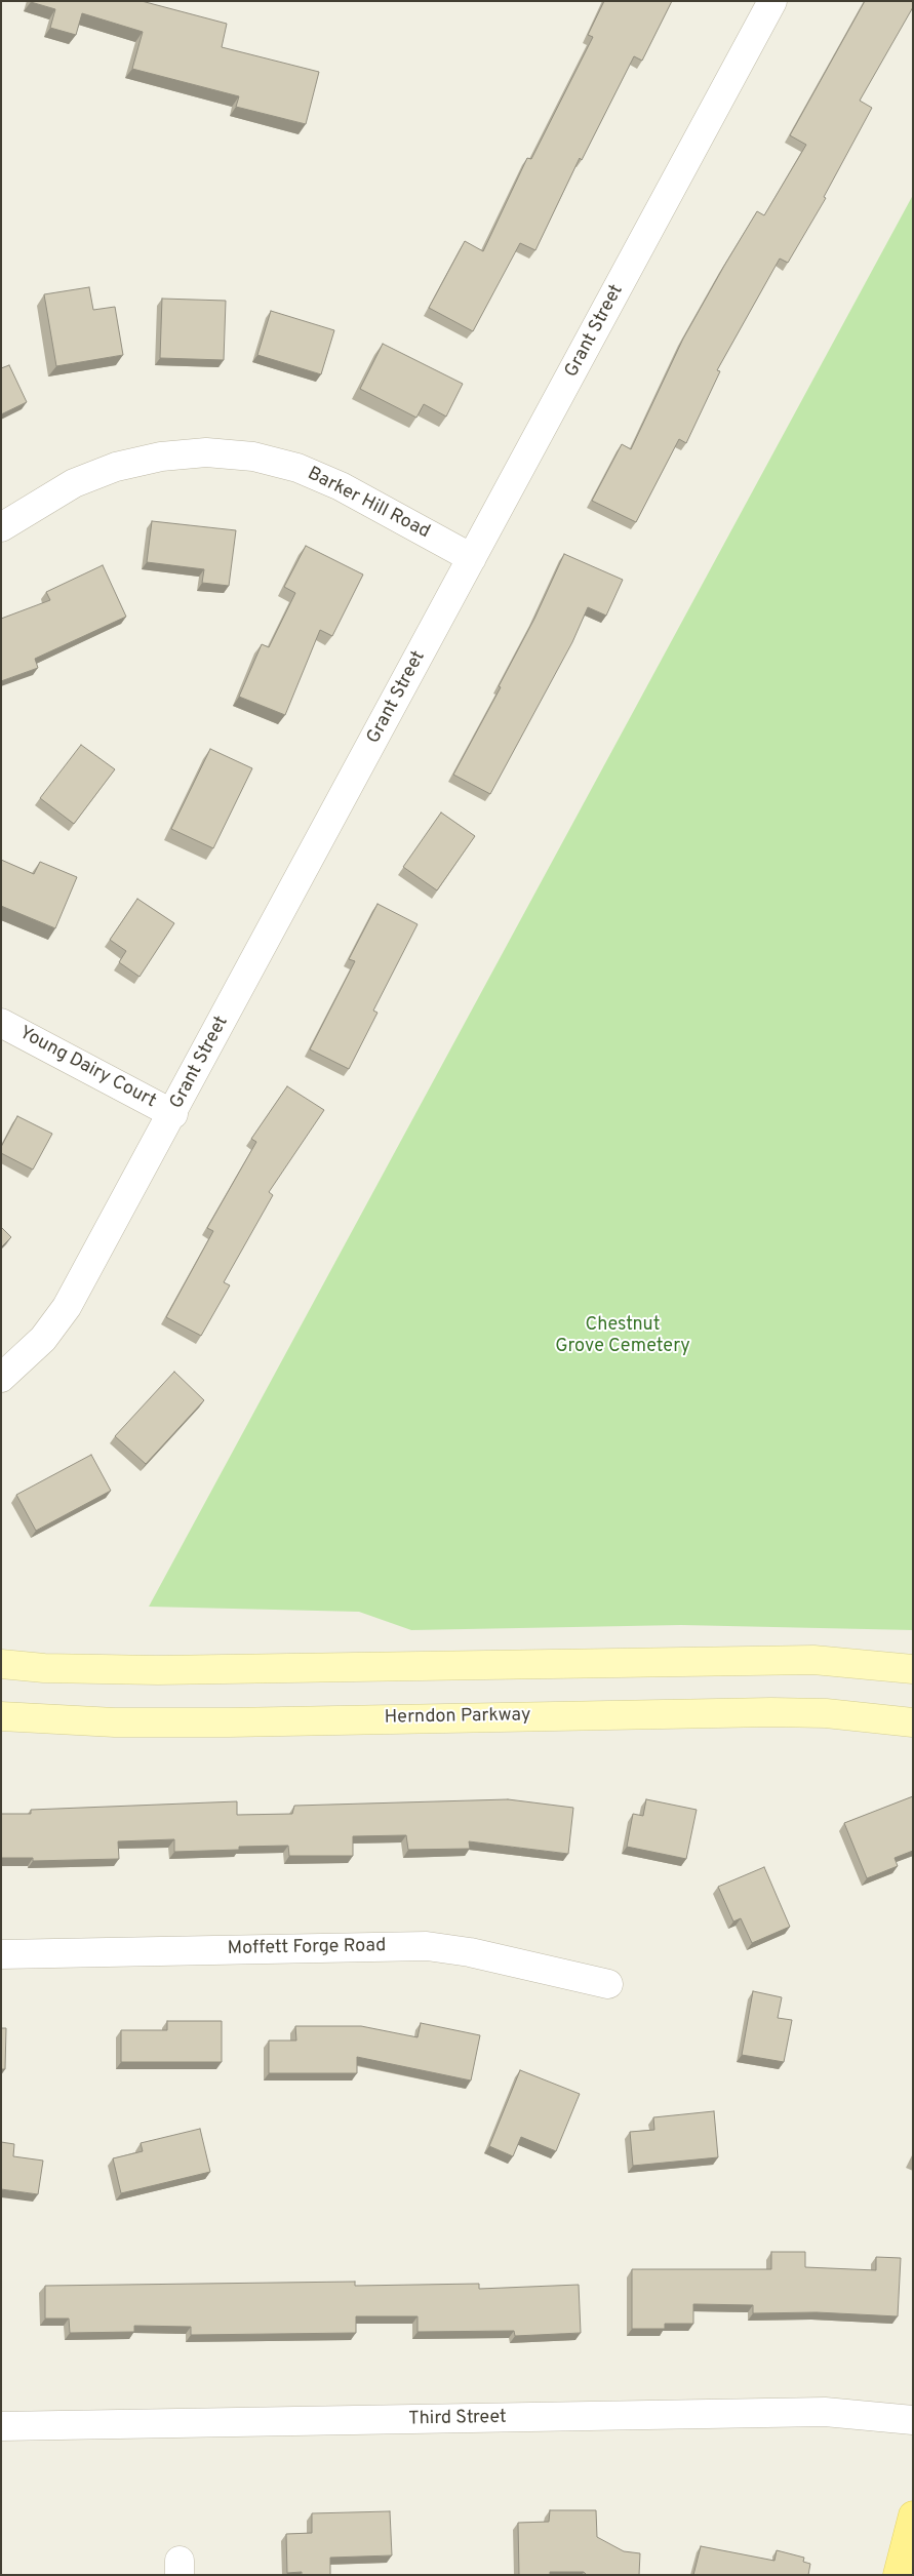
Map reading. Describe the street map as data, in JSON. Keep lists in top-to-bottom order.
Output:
{
  "streets": {
    "main road": ["Herndon Parkway"],
    "street": [
      "Grant Street",
      "Barker Hill Road",
      "Young Dairy Court",
      "Moffett Forge Road",
      "Third Street"
    ]
  },
  "crossings": [
    ["Grant Street", "Barker Hill Road"],
    ["Grant Street", "Young Dairy Court"]
  ],
  "parks": ["Chestnut Grove Cemetery"]
}
